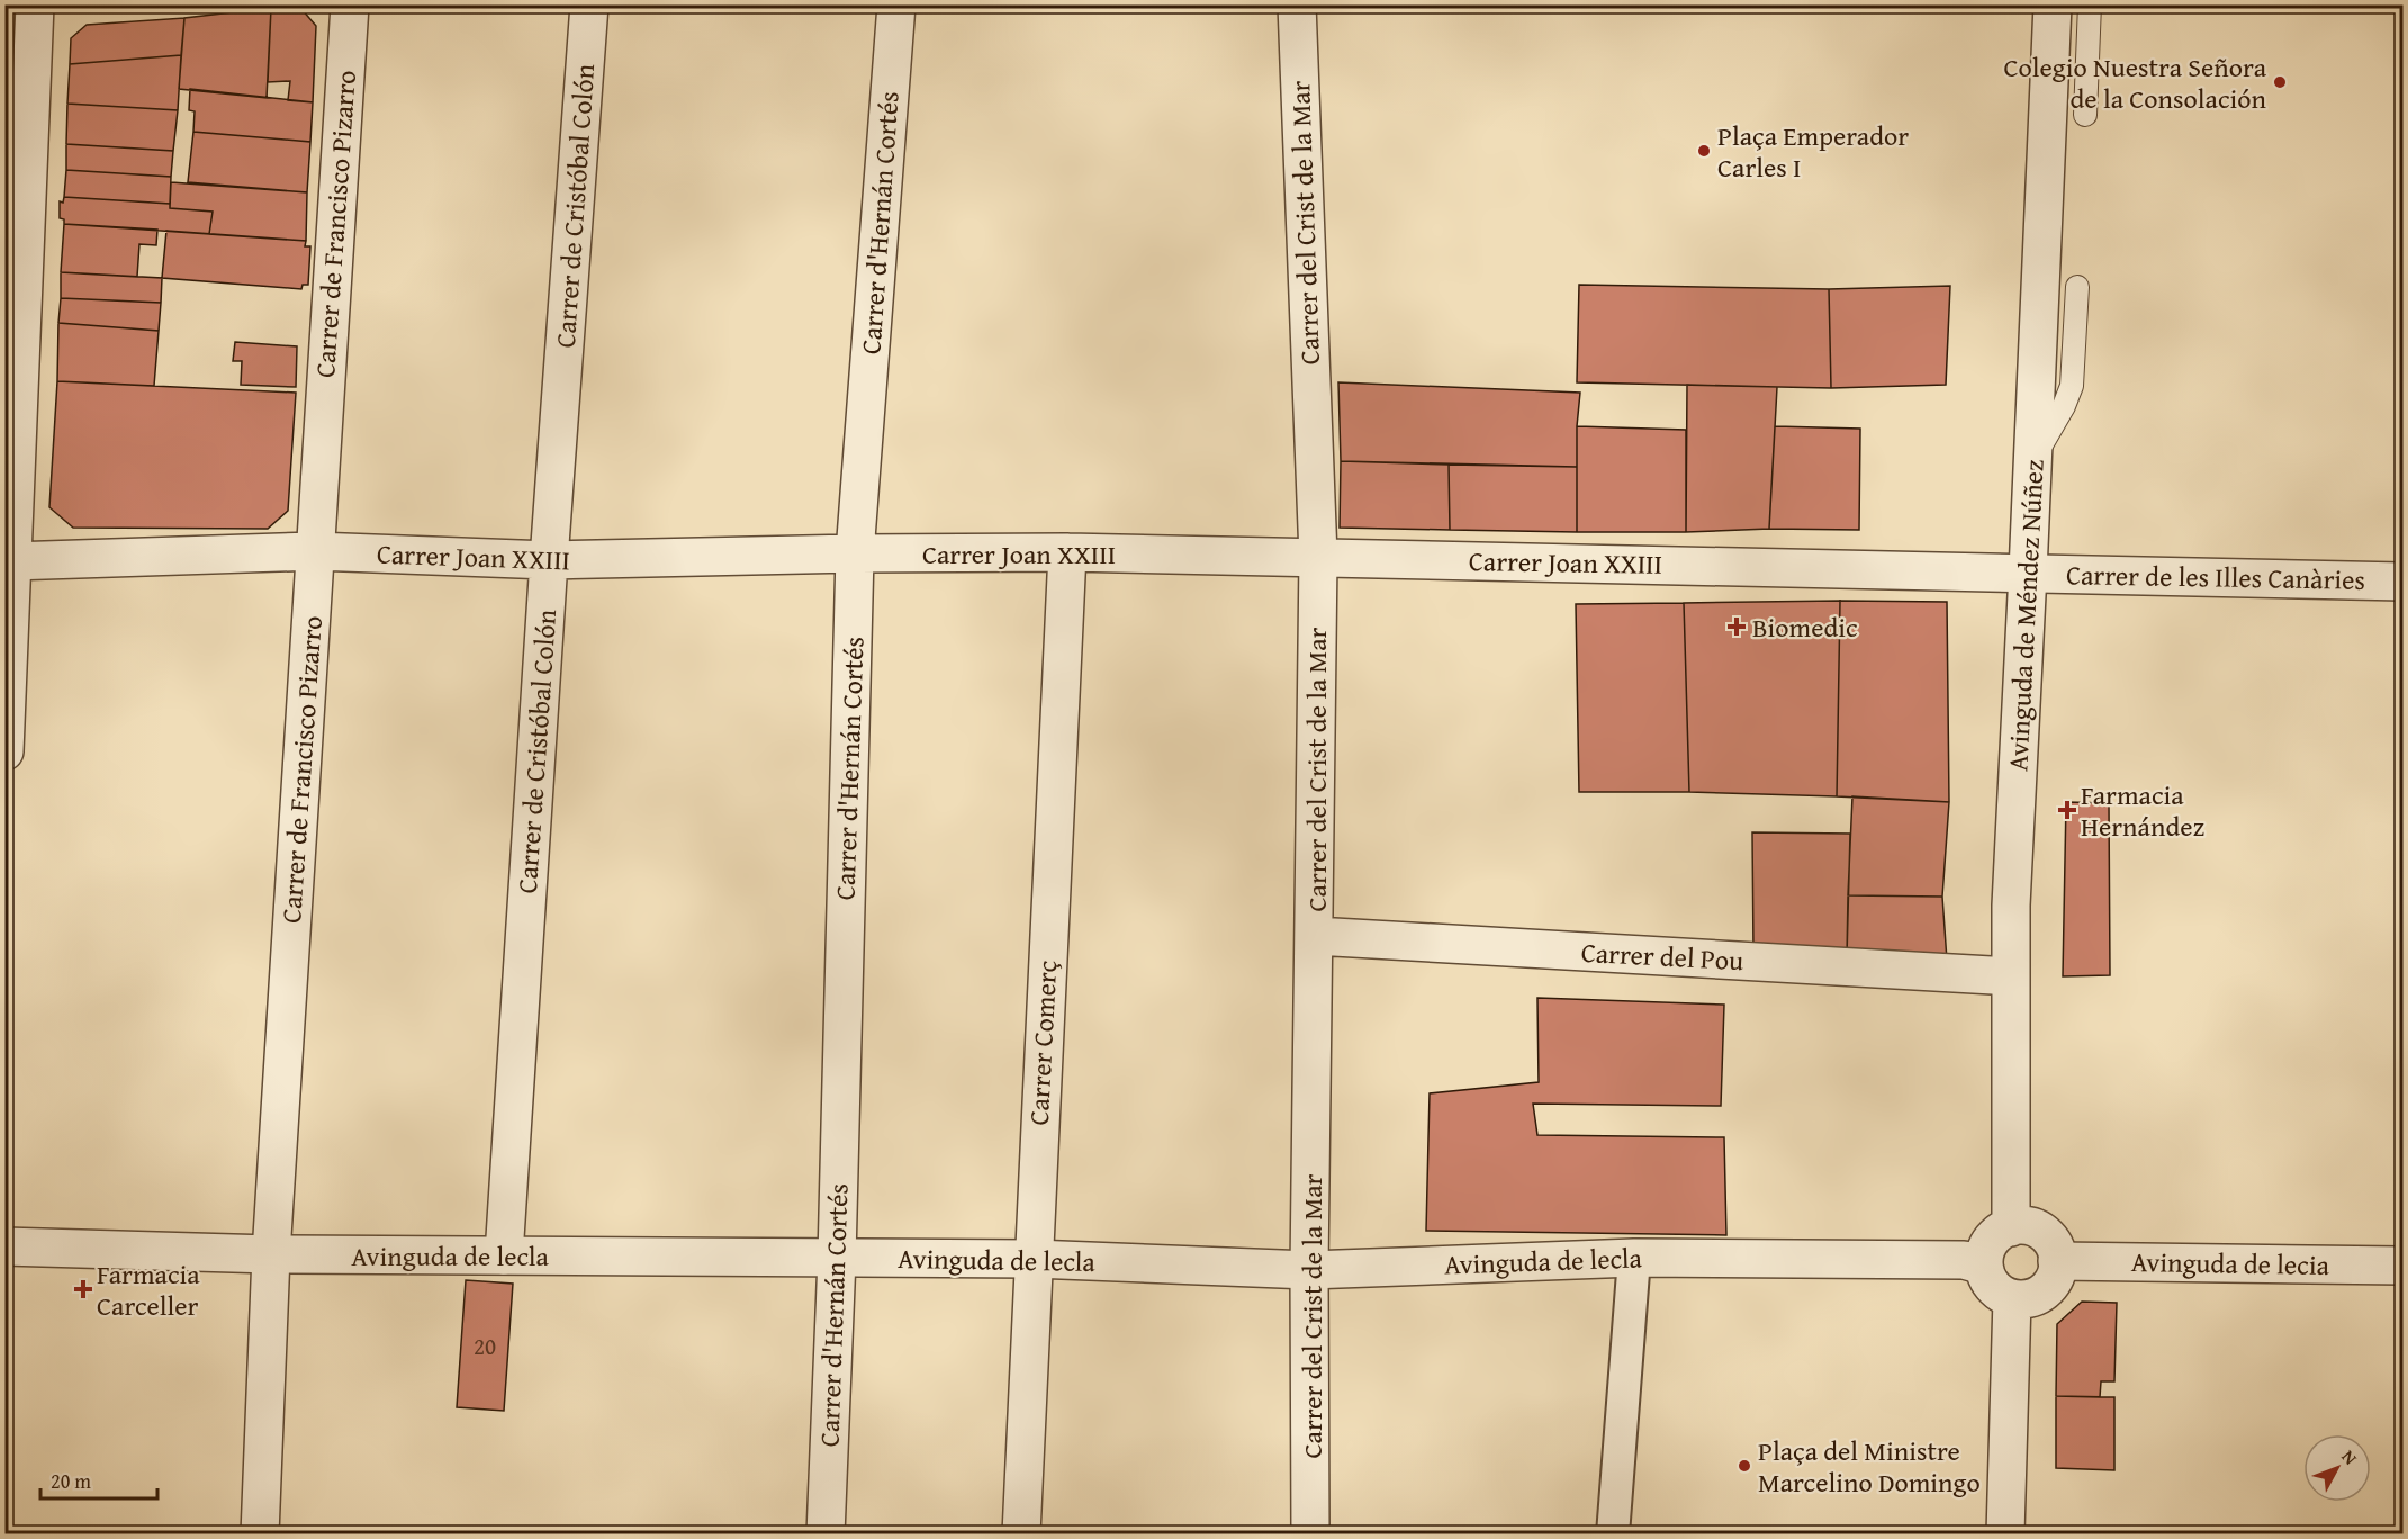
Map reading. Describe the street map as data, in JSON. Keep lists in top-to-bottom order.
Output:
{
  "streets": {
    "street": [
      "Carrer de Cristóbal Colón",
      "Carrer d'Hernán Cortés",
      "Carrer del Crist de la Mar",
      "Carrer de Francisco Pizarro",
      "Carrer Joan XXIII",
      "Carrer de les Illes Canàries",
      "Avinguda de Méndez Núñez",
      "Carrer del Pou",
      "Carrer Comerç",
      "Avinguda de lecla",
      "Avinguda de lecia"
    ]
  },
  "crossings": [
    ["Carrer de Cristóbal Colón", "Carrer Joan XXIII"],
    ["Carrer de Cristóbal Colón", "Avinguda de lecla"],
    ["Carrer d'Hernán Cortés", "Carrer Joan XXIII"],
    ["Carrer d'Hernán Cortés", "Avinguda de lecla"],
    ["Carrer del Crist de la Mar", "Carrer Joan XXIII"],
    ["Carrer del Crist de la Mar", "Carrer del Pou"],
    ["Carrer del Crist de la Mar", "Avinguda de lecla"],
    ["Carrer de Francisco Pizarro", "Carrer Joan XXIII"],
    ["Carrer de Francisco Pizarro", "Avinguda de lecla"],
    ["Carrer Joan XXIII", "Carrer de les Illes Canàries"],
    ["Carrer Joan XXIII", "Avinguda de Méndez Núñez"],
    ["Carrer Joan XXIII", "Carrer Comerç"],
    ["Carrer de les Illes Canàries", "Avinguda de Méndez Núñez"],
    ["Avinguda de Méndez Núñez", "Carrer del Pou"],
    ["Avinguda de Méndez Núñez", "Avinguda de lecla"],
    ["Avinguda de Méndez Núñez", "Avinguda de lecia"],
    ["Carrer Comerç", "Avinguda de lecla"],
    ["Avinguda de lecla", "Avinguda de lecia"]
  ],
  "places": {
    "other": ["Colegio Nuestra Señora de la Consolación", "Plaça Emperador Carles I", "Plaça del Ministre Marcelino Domingo"],
    "health": ["Biomedic", "Farmacia Hernández", "Farmacia Carceller"]
  },
  "house_numbers": ["20"],
  "scale_bar": "20 m",
  "north": "top right"
}
